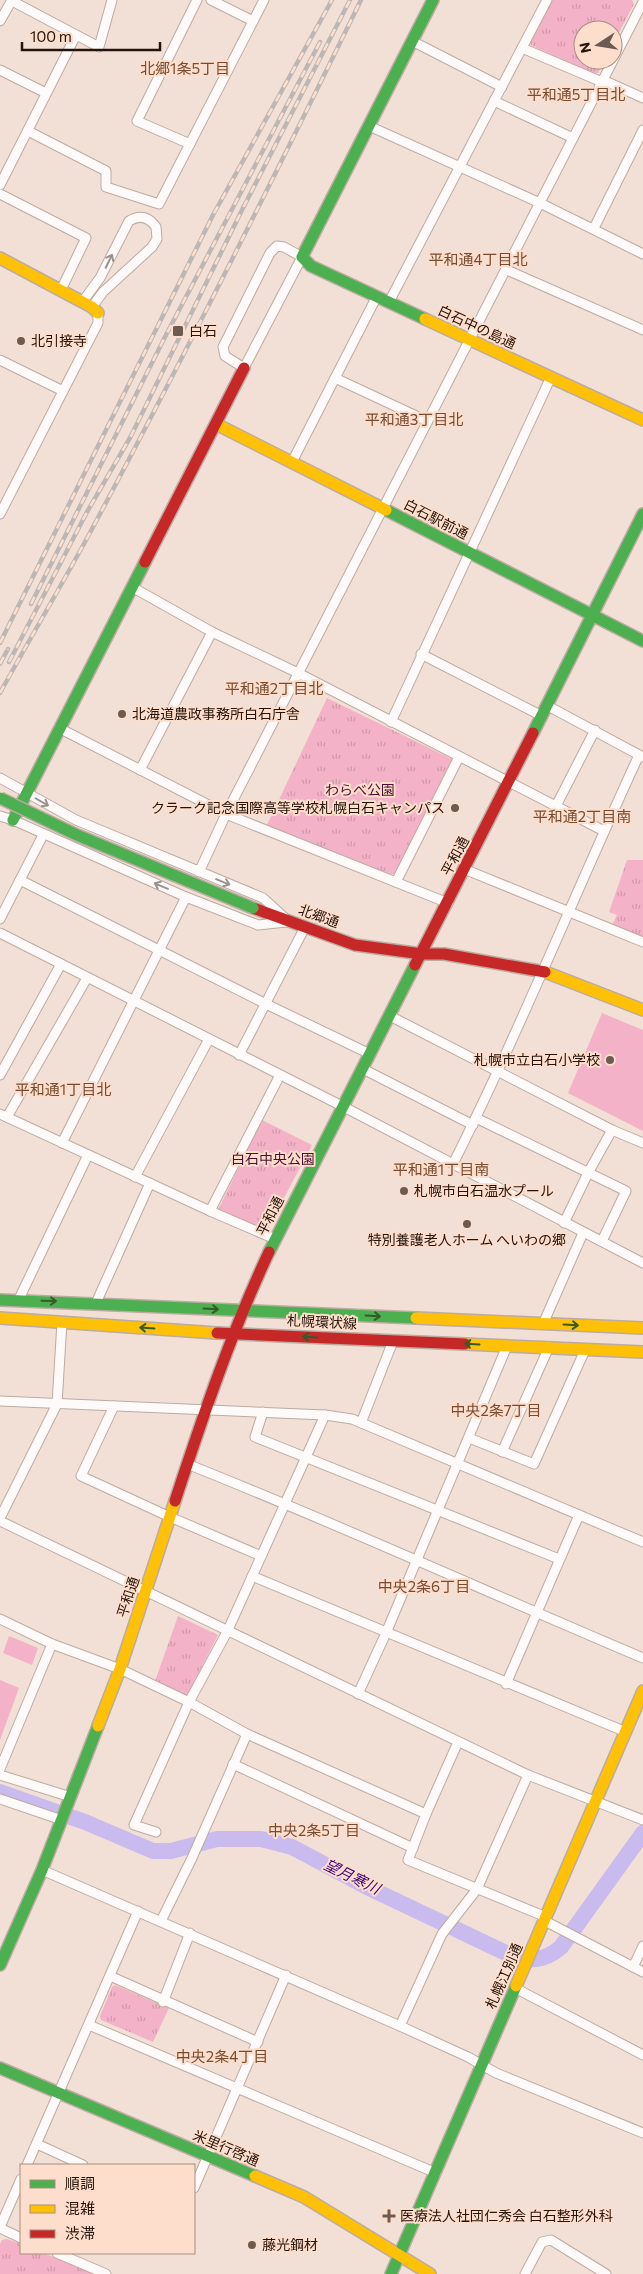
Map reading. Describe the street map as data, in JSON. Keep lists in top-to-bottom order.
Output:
{
  "streets": {
    "main road": [
      "白石中の島通",
      "白石駅前通",
      "平和通",
      "北郷通",
      "札幌環状線",
      "札幌江別通",
      "米里行啓通"
    ]
  },
  "crossings": [
    ["白石駅前通", "平和通"],
    ["平和通", "北郷通"],
    ["平和通", "札幌環状線"],
    ["札幌江別通", "米里行啓通"]
  ],
  "districts": [
    "北郷1条5丁目",
    "平和通5丁目北",
    "平和通4丁目北",
    "平和通3丁目北",
    "平和通2丁目北",
    "平和通2丁目南",
    "平和通1丁目北",
    "平和通1丁目南",
    "中央2条7丁目",
    "中央2条6丁目",
    "中央2条5丁目",
    "中央2条4丁目"
  ],
  "water": ["望月寒川"],
  "parks": ["わらべ公園", "白石中央公園"],
  "places": {
    "transit": ["白石"],
    "other": [
      "北引接寺",
      "北海道農政事務所白石庁舎",
      "クラーク記念国際高等学校札幌白石キャンパス",
      "札幌市立白石小学校",
      "札幌市白石温水プール",
      "特別養護老人ホーム へいわの郷",
      "藤光鋼材"
    ],
    "health": ["医療法人社団仁秀会 白石整形外科"]
  },
  "legend": ["順調", "混雑", "渋滞"],
  "scale_bar": "100 m",
  "north": "left"
}
